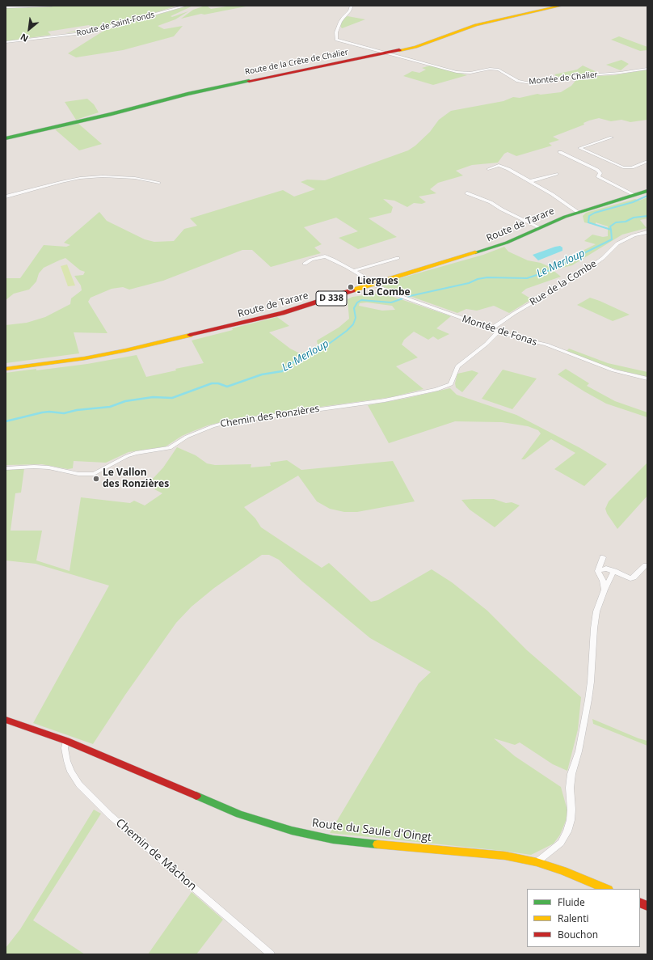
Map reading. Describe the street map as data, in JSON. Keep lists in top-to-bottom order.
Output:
{
  "streets": {
    "street": [
      "Route de Saint-Fonds",
      "Route de la Crête de Chalier",
      "Montée de Chalier",
      "Route de Tarare",
      "Rue de la Combe",
      "D 338",
      "Montée de Fonas",
      "Chemin des Ronzières",
      "Route du Saule d'Oingt",
      "Chemin de Mâchon"
    ]
  },
  "crossings": [
    ["Route de la Crête de Chalier", "Montée de Chalier"],
    ["Route de Tarare", "Montée de Fonas"],
    ["Rue de la Combe", "Montée de Fonas"],
    ["Montée de Fonas", "Chemin des Ronzières"],
    ["Route du Saule d'Oingt", "Chemin de Mâchon"]
  ],
  "water": ["Le Merloup"],
  "places": ["Liergues - La Combe", "Le Vallon des Ronzières"],
  "legend": ["Fluide", "Ralenti", "Bouchon"],
  "north": "bottom left"
}
